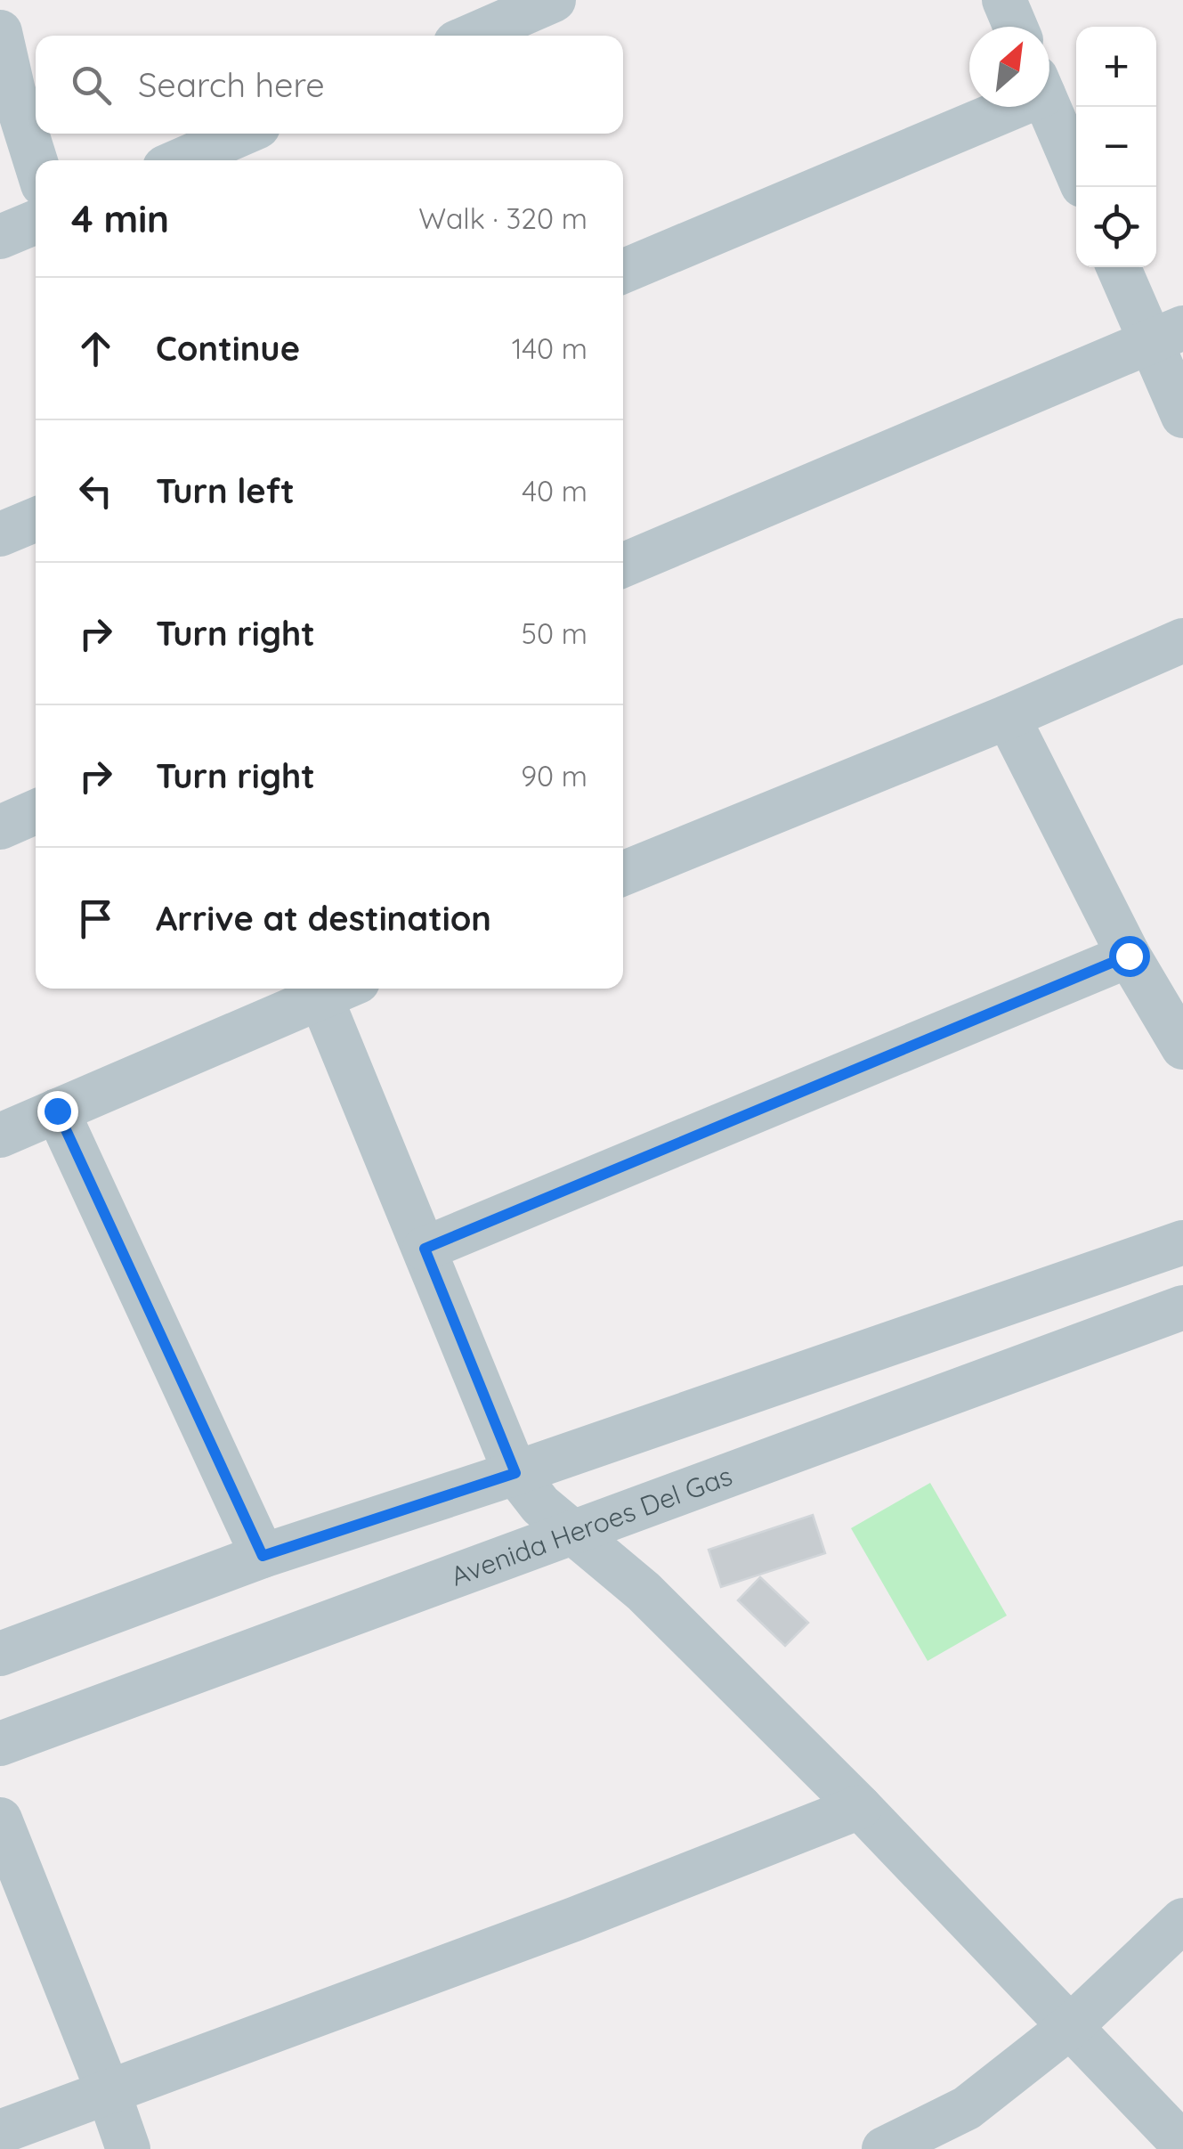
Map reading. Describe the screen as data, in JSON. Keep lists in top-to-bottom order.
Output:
{
  "streets": {
    "street": ["Avenida Heroes Del Gas"]
  },
  "north": "top right",
  "page": {
    "map_buttons": ["+", "−"],
    "search": "Search here",
    "heading": ["4 min", "Walk · 320 m"],
    "list": [
      ["Continue", "140 m"],
      ["Turn left", "40 m"],
      ["Turn right", "50 m"],
      ["Turn right", "90 m"],
      "Arrive at destination"
    ]
  }
}
